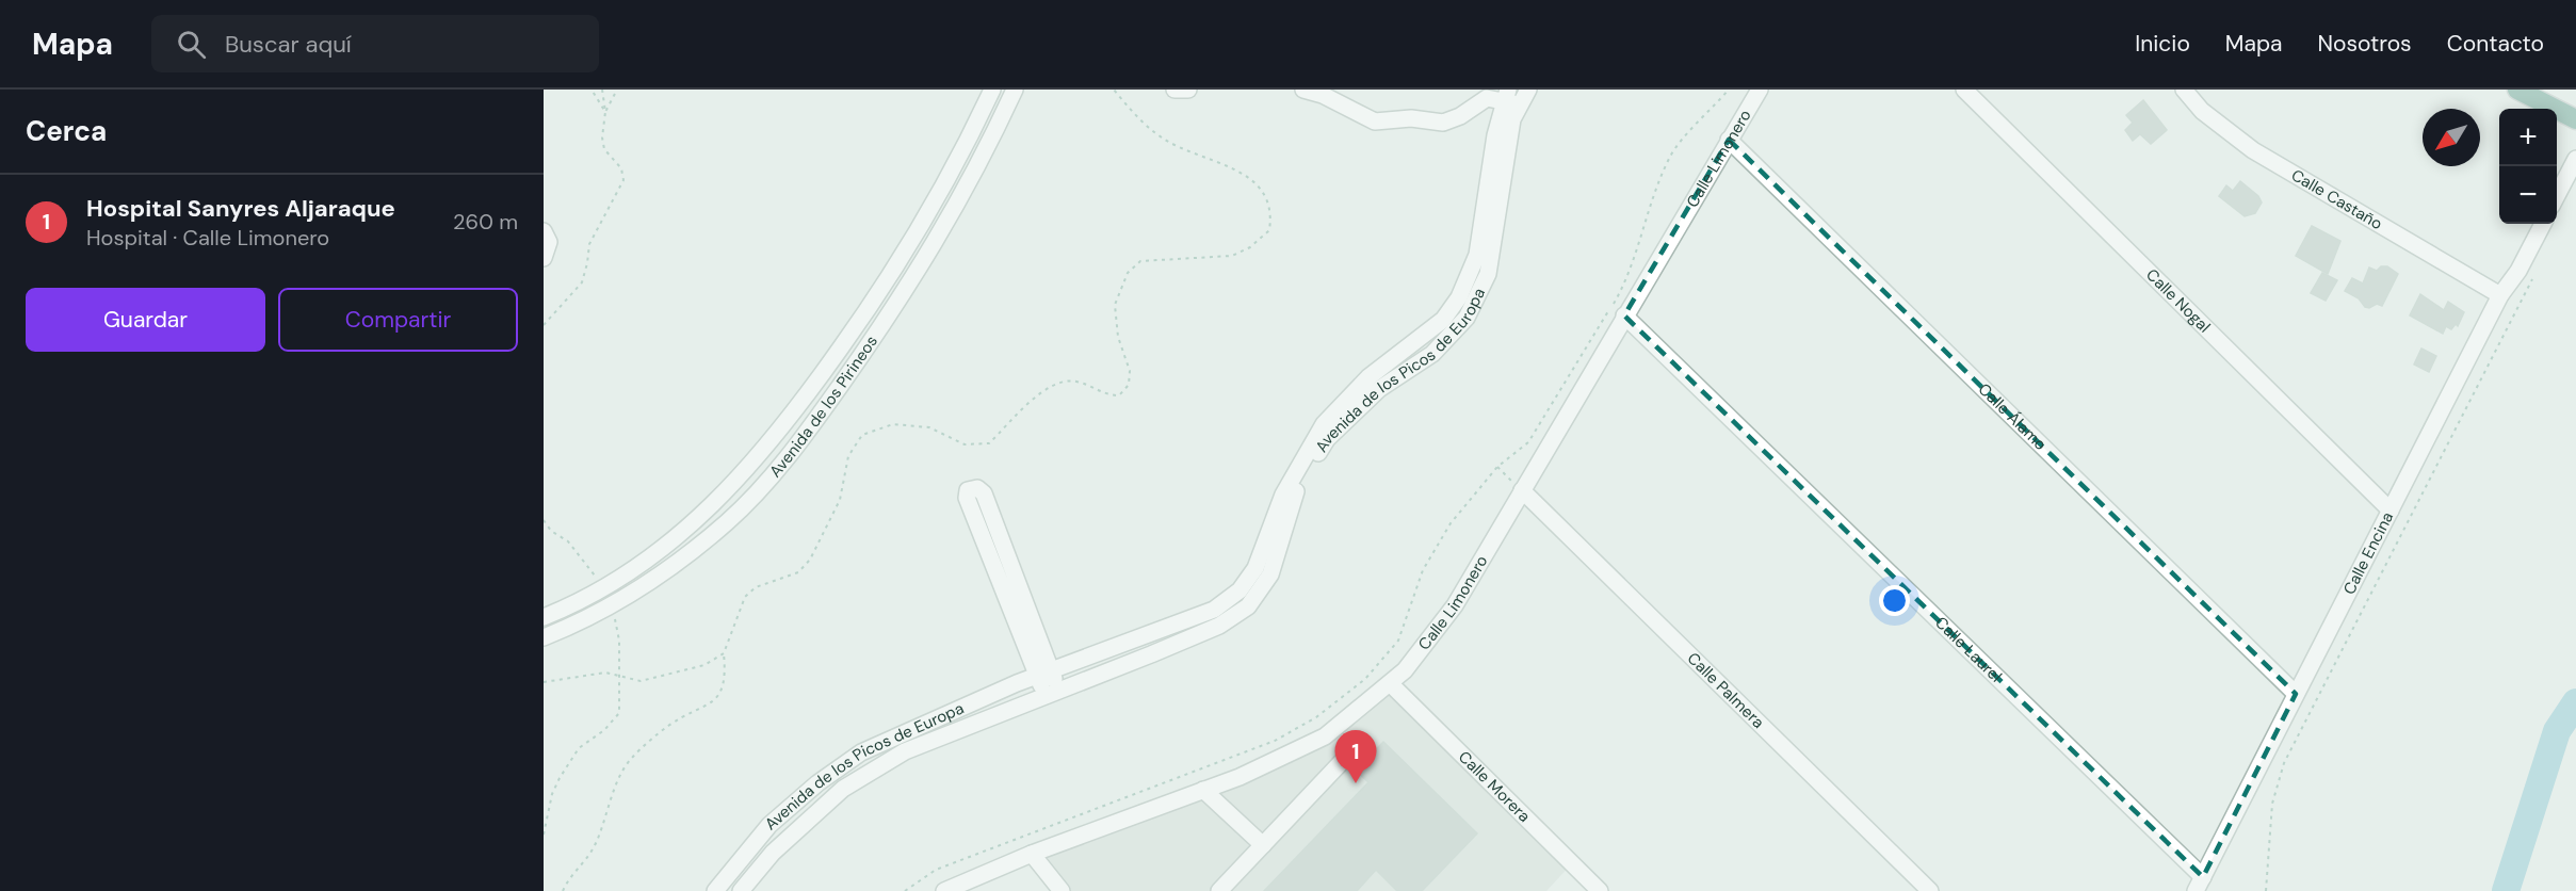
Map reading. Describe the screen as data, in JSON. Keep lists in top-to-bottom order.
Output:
{
  "streets": {
    "street": [
      "Calle Limonero",
      "Calle Castaño",
      "Calle Nogal",
      "Avenida de los Picos de Europa",
      "Avenida de los Pirineos",
      "Calle Álamo",
      "Calle Encina",
      "Calle Laurel",
      "Calle Palmera",
      "Calle Morera"
    ]
  },
  "crossings": [
    ["Calle Limonero", "Calle Álamo"],
    ["Calle Limonero", "Calle Laurel"],
    ["Calle Limonero", "Calle Palmera"],
    ["Calle Limonero", "Calle Morera"],
    ["Calle Castaño", "Calle Encina"],
    ["Calle Nogal", "Calle Encina"],
    ["Calle Álamo", "Calle Encina"],
    ["Calle Encina", "Calle Laurel"]
  ],
  "north": "bottom left",
  "page": {
    "header": "Mapa",
    "search": "Buscar aquí",
    "nav": [
      "Inicio",
      "Mapa",
      "Nosotros",
      "Contacto"
    ],
    "heading": "Cerca",
    "map_buttons": ["+", "−"],
    "list": [
      {
        "mark": "1",
        "name": "Hospital Sanyres Aljaraque",
        "note": "Hospital · Calle Limonero",
        "value": "260 m"
      }
    ],
    "buttons": ["Guardar", "Compartir"],
    "pins": "1"
  }
}
